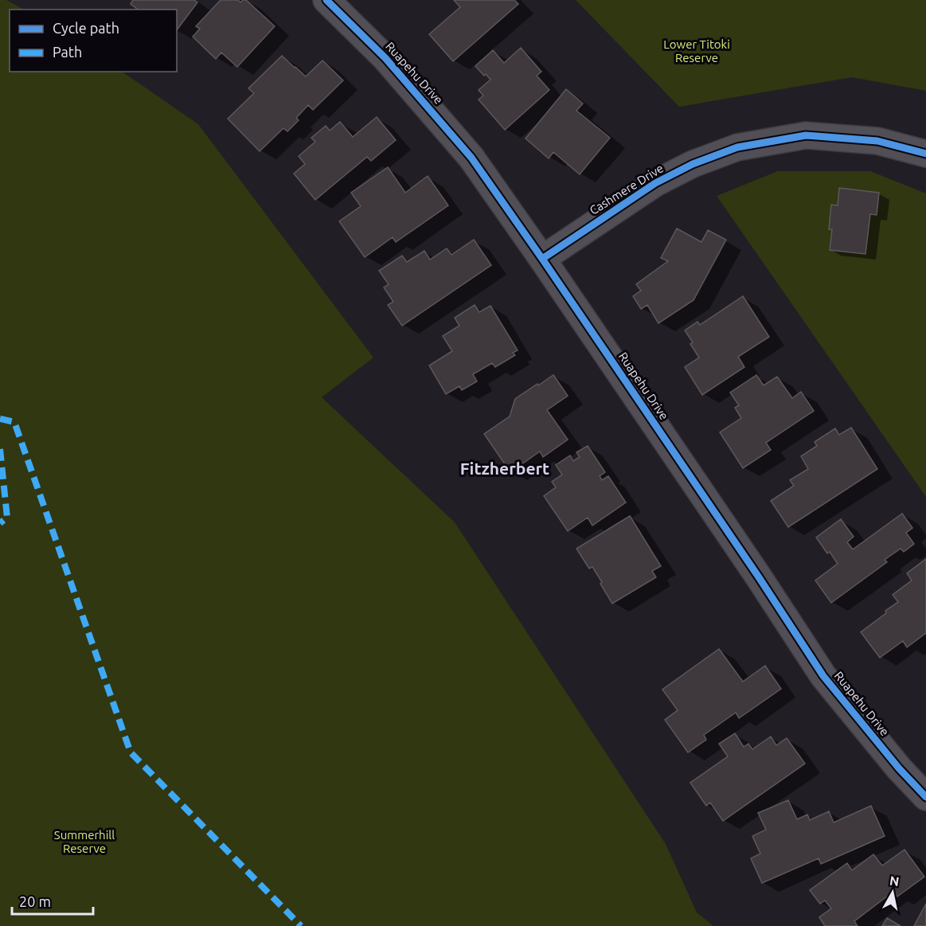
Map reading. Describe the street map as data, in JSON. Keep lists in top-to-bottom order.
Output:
{
  "streets": {
    "street": ["Ruapehu Drive", "Cashmere Drive"]
  },
  "crossings": [
    ["Ruapehu Drive", "Cashmere Drive"]
  ],
  "districts": ["Fitzherbert"],
  "parks": ["Lower Titoki Reserve", "Summerhill Reserve"],
  "legend": ["Cycle path", "Path"],
  "scale_bar": "20 m",
  "north": "top"
}
